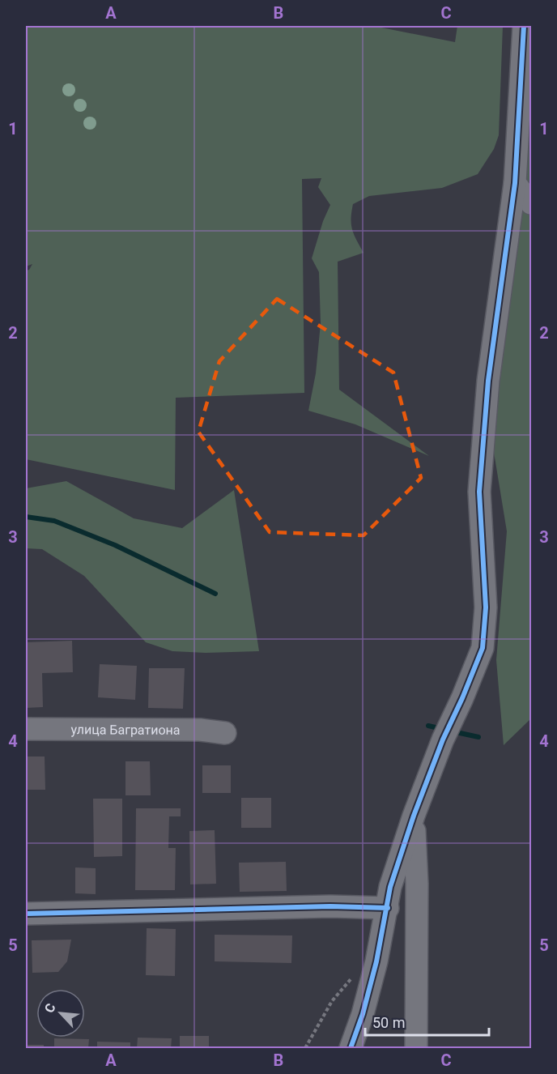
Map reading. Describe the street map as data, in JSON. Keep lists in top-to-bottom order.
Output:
{
  "streets": {
    "street": ["улица Багратиона"]
  },
  "scale_bar": "50 m",
  "north": "top left",
  "grid": {
    "columns": ["A", "B", "C"],
    "rows": [
      "1",
      "2",
      "3",
      "4",
      "5"
    ]
  }
}
